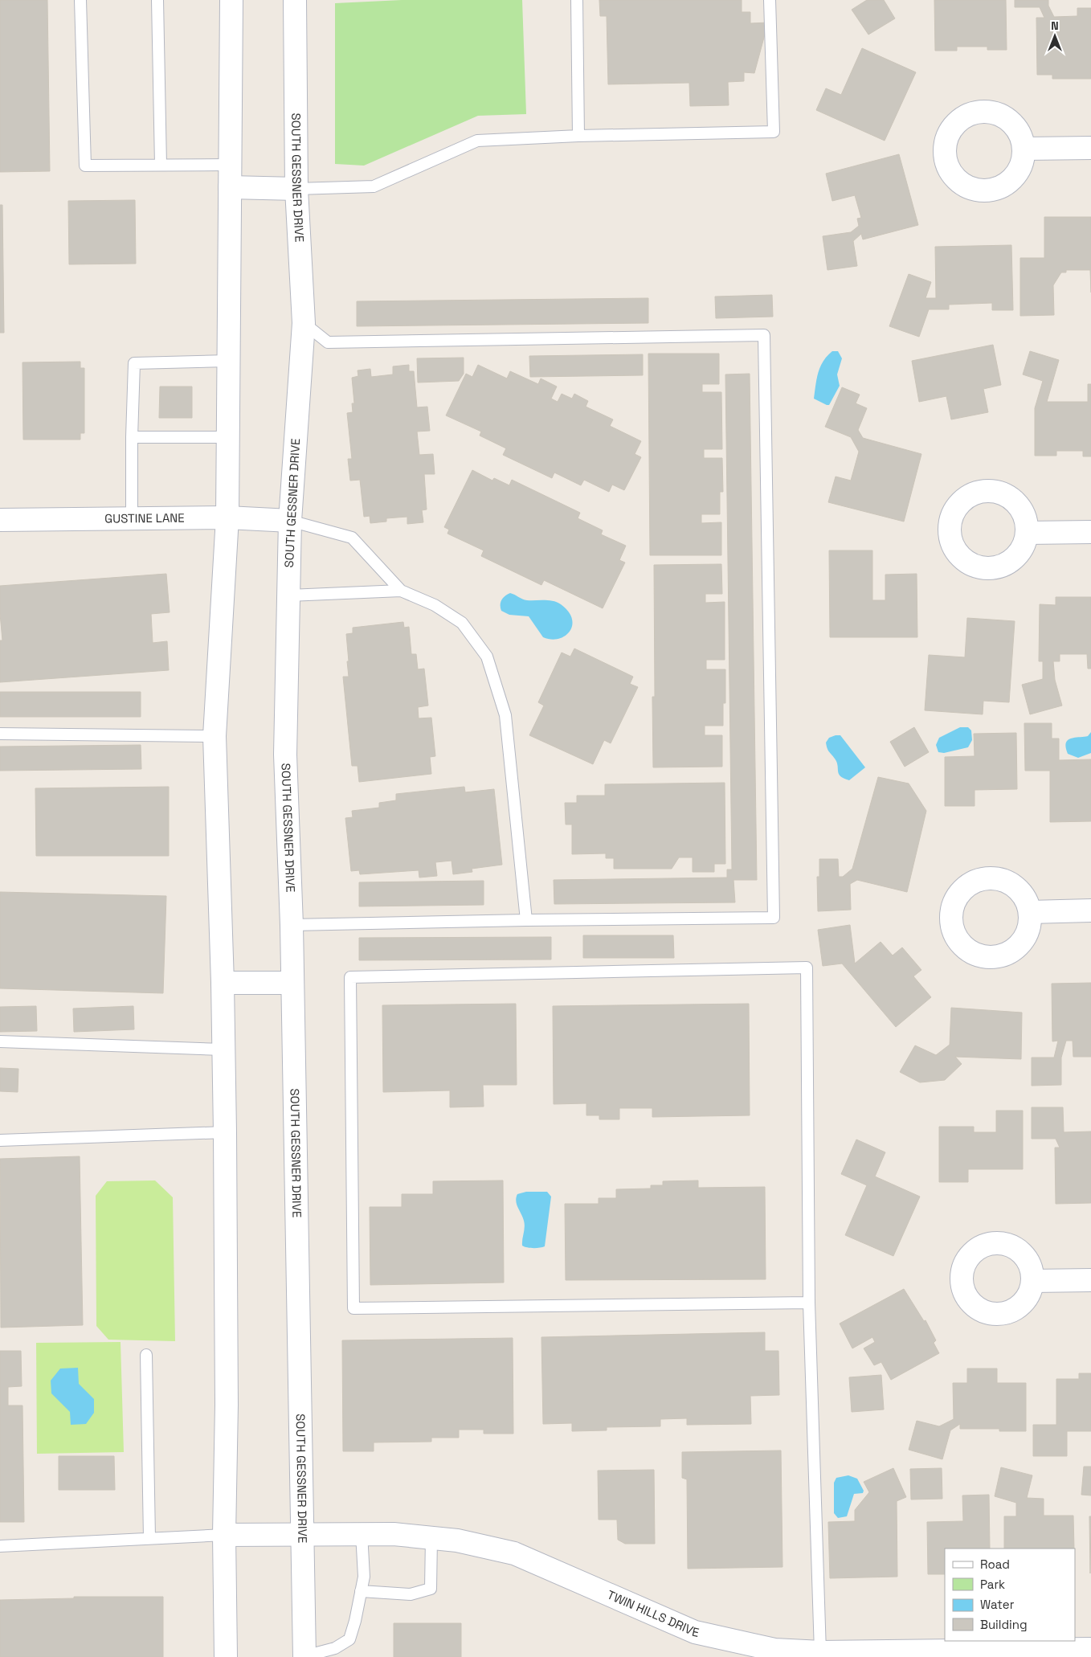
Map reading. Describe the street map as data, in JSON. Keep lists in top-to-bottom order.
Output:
{
  "streets": {
    "main road": ["SOUTH GESSNER DRIVE", "GUSTINE LANE", "TWIN HILLS DRIVE"]
  },
  "crossings": [
    ["SOUTH GESSNER DRIVE", "GUSTINE LANE"],
    ["SOUTH GESSNER DRIVE", "TWIN HILLS DRIVE"]
  ],
  "legend": [
    "Road",
    "Park",
    "Water",
    "Building"
  ],
  "north": "top"
}
